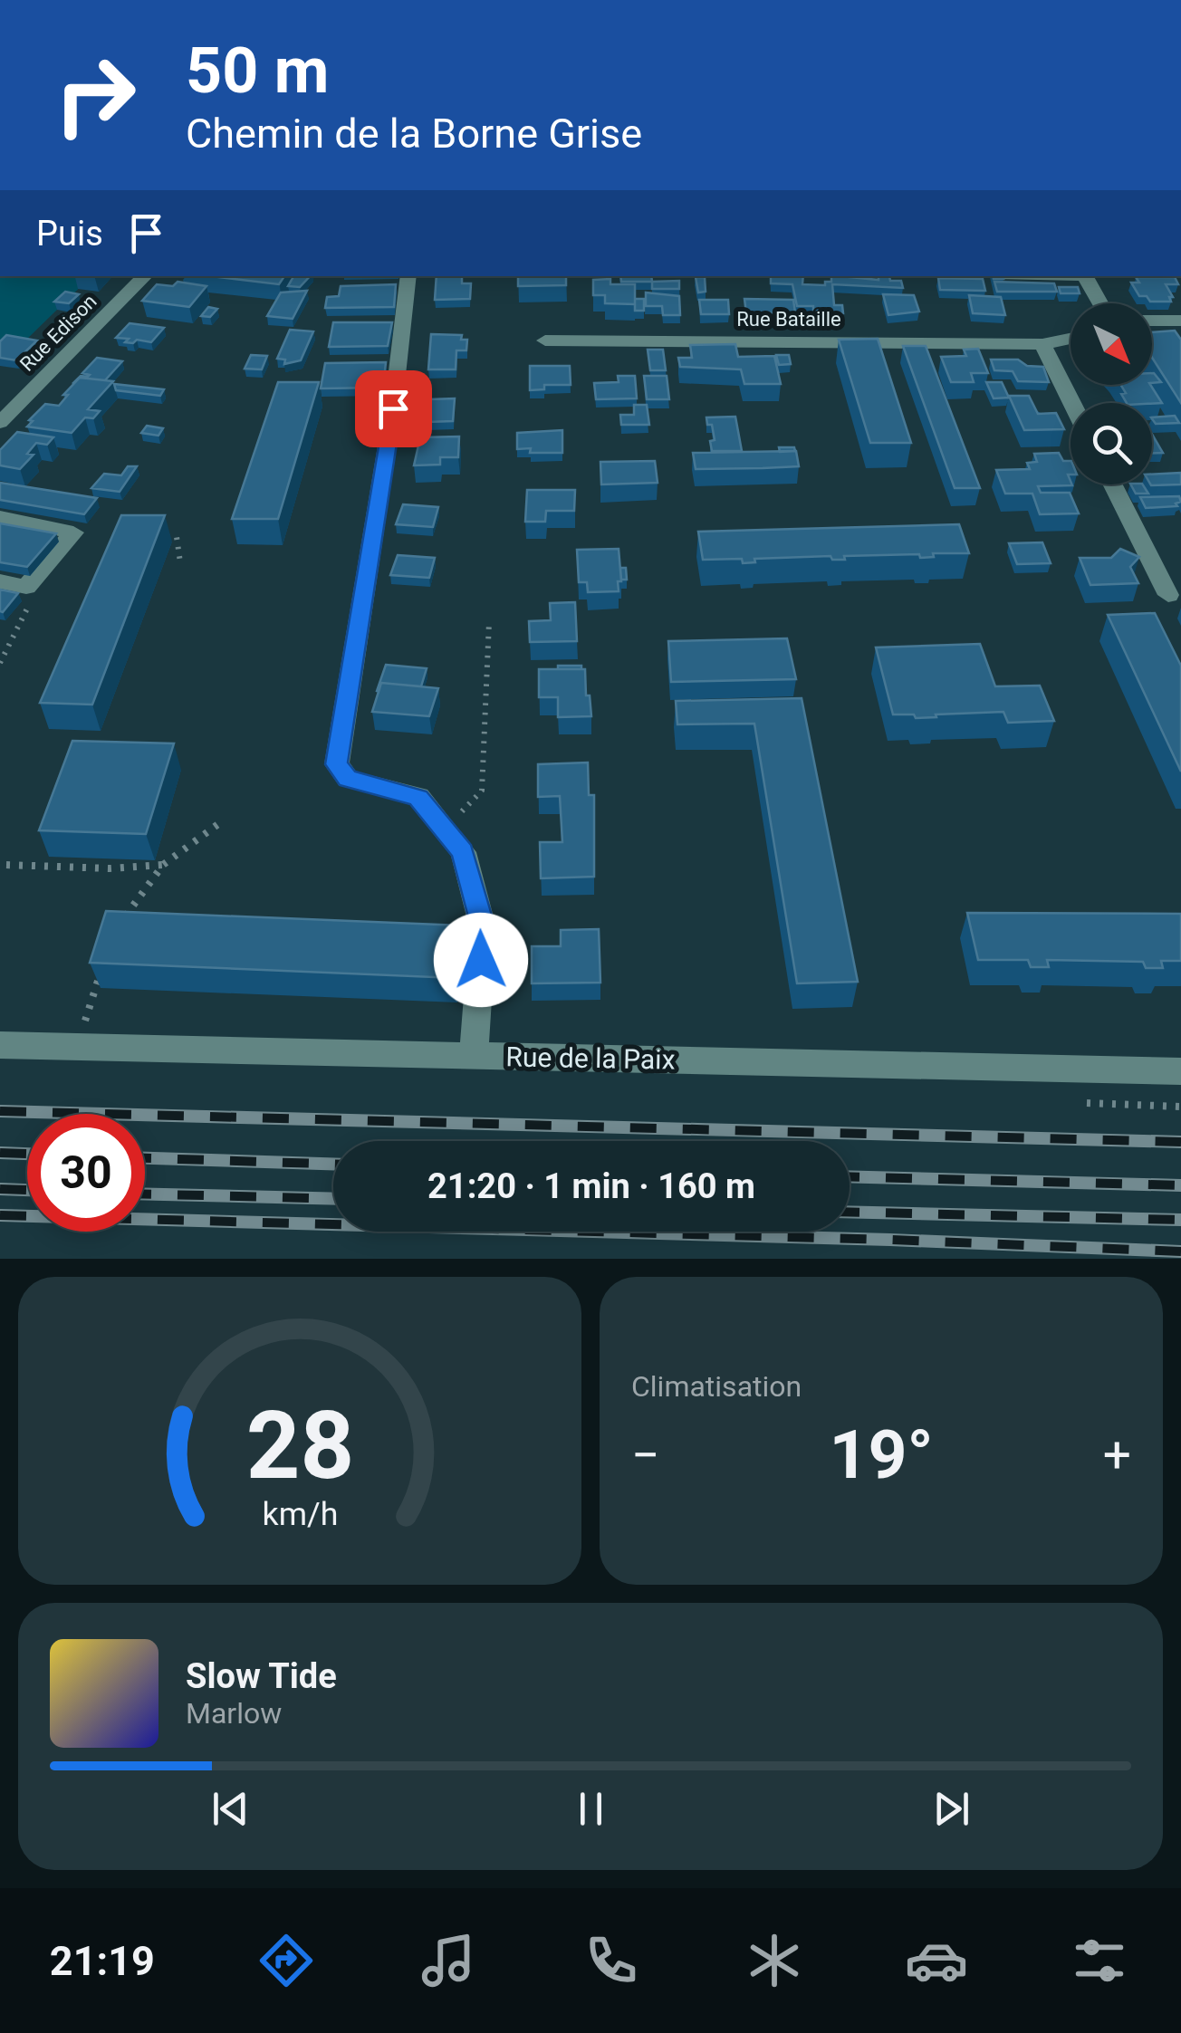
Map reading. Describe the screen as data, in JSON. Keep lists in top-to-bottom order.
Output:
{
  "streets": {
    "street": ["Rue Bataille", "Rue Edison", "Rue de la Paix"]
  },
  "north": "bottom right",
  "page": {
    "turn": ["50 m", "Chemin de la Borne Grise"],
    "then": "Puis",
    "limit": "30",
    "trip": "21:20 · 1 min · 160 m",
    "tile": "Climatisation",
    "heat": ["−", "19°", "+"],
    "song": ["Slow Tide", "Marlow"],
    "tabs": "21:19",
    "gauge": ["28", "km/h"]
  }
}
